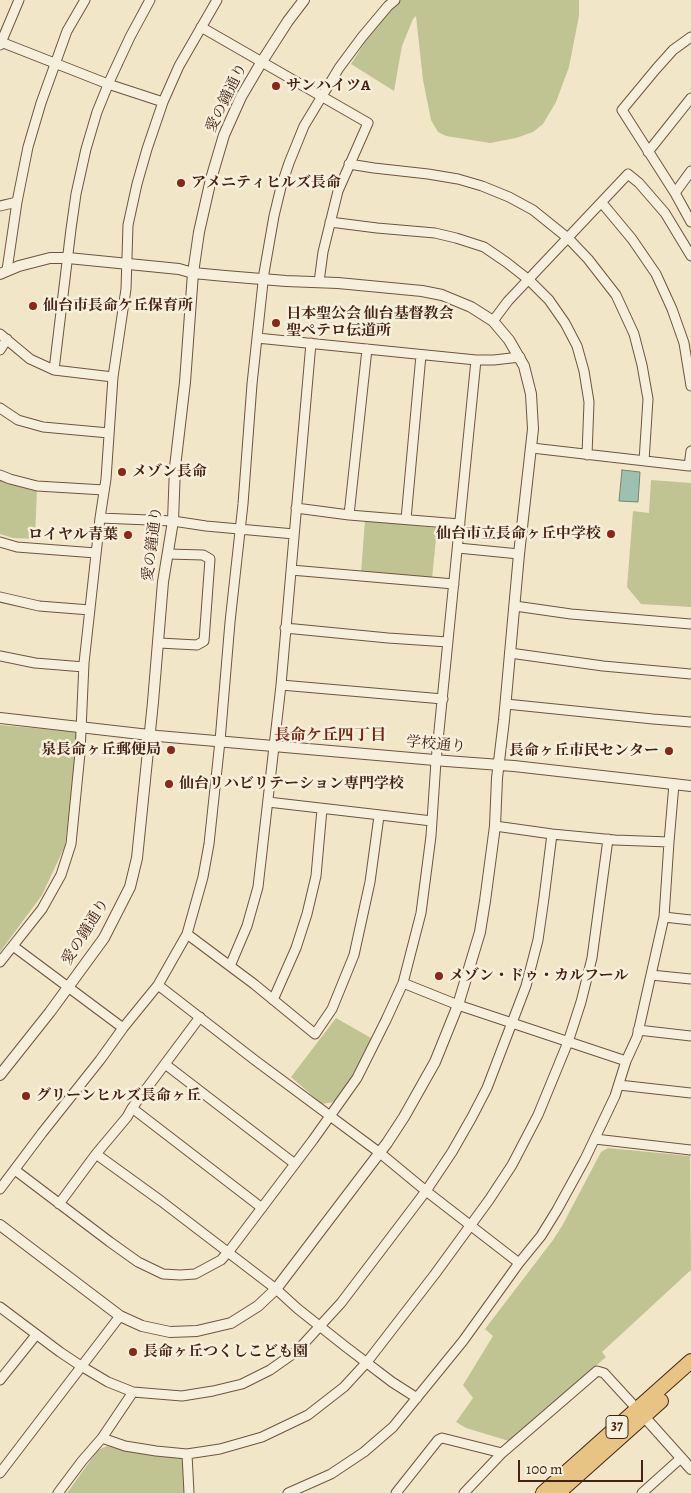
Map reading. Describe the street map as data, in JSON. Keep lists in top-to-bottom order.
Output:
{
  "streets": {
    "main road": ["37"],
    "street": ["愛の鐘通り", "学校通り"]
  },
  "crossings": [
    ["愛の鐘通り", "学校通り"]
  ],
  "districts": ["長命ケ丘四丁目"],
  "places": [
    "サンハイツA",
    "アメニティヒルズ長命",
    "仙台市長命ケ丘保育所",
    "日本聖公会 仙台基督教会 聖ペテロ伝道所",
    "メゾン長命",
    "仙台市立長命ヶ丘中学校",
    "ロイヤル青葉",
    "泉長命ヶ丘郵便局",
    "長命ヶ丘市民センター",
    "仙台リハビリテーション専門学校",
    "メゾン・ドゥ・カルフール",
    "グリーンヒルズ長命ヶ丘",
    "長命ヶ丘つくしこども園"
  ],
  "scale_bar": "100 m"
}
